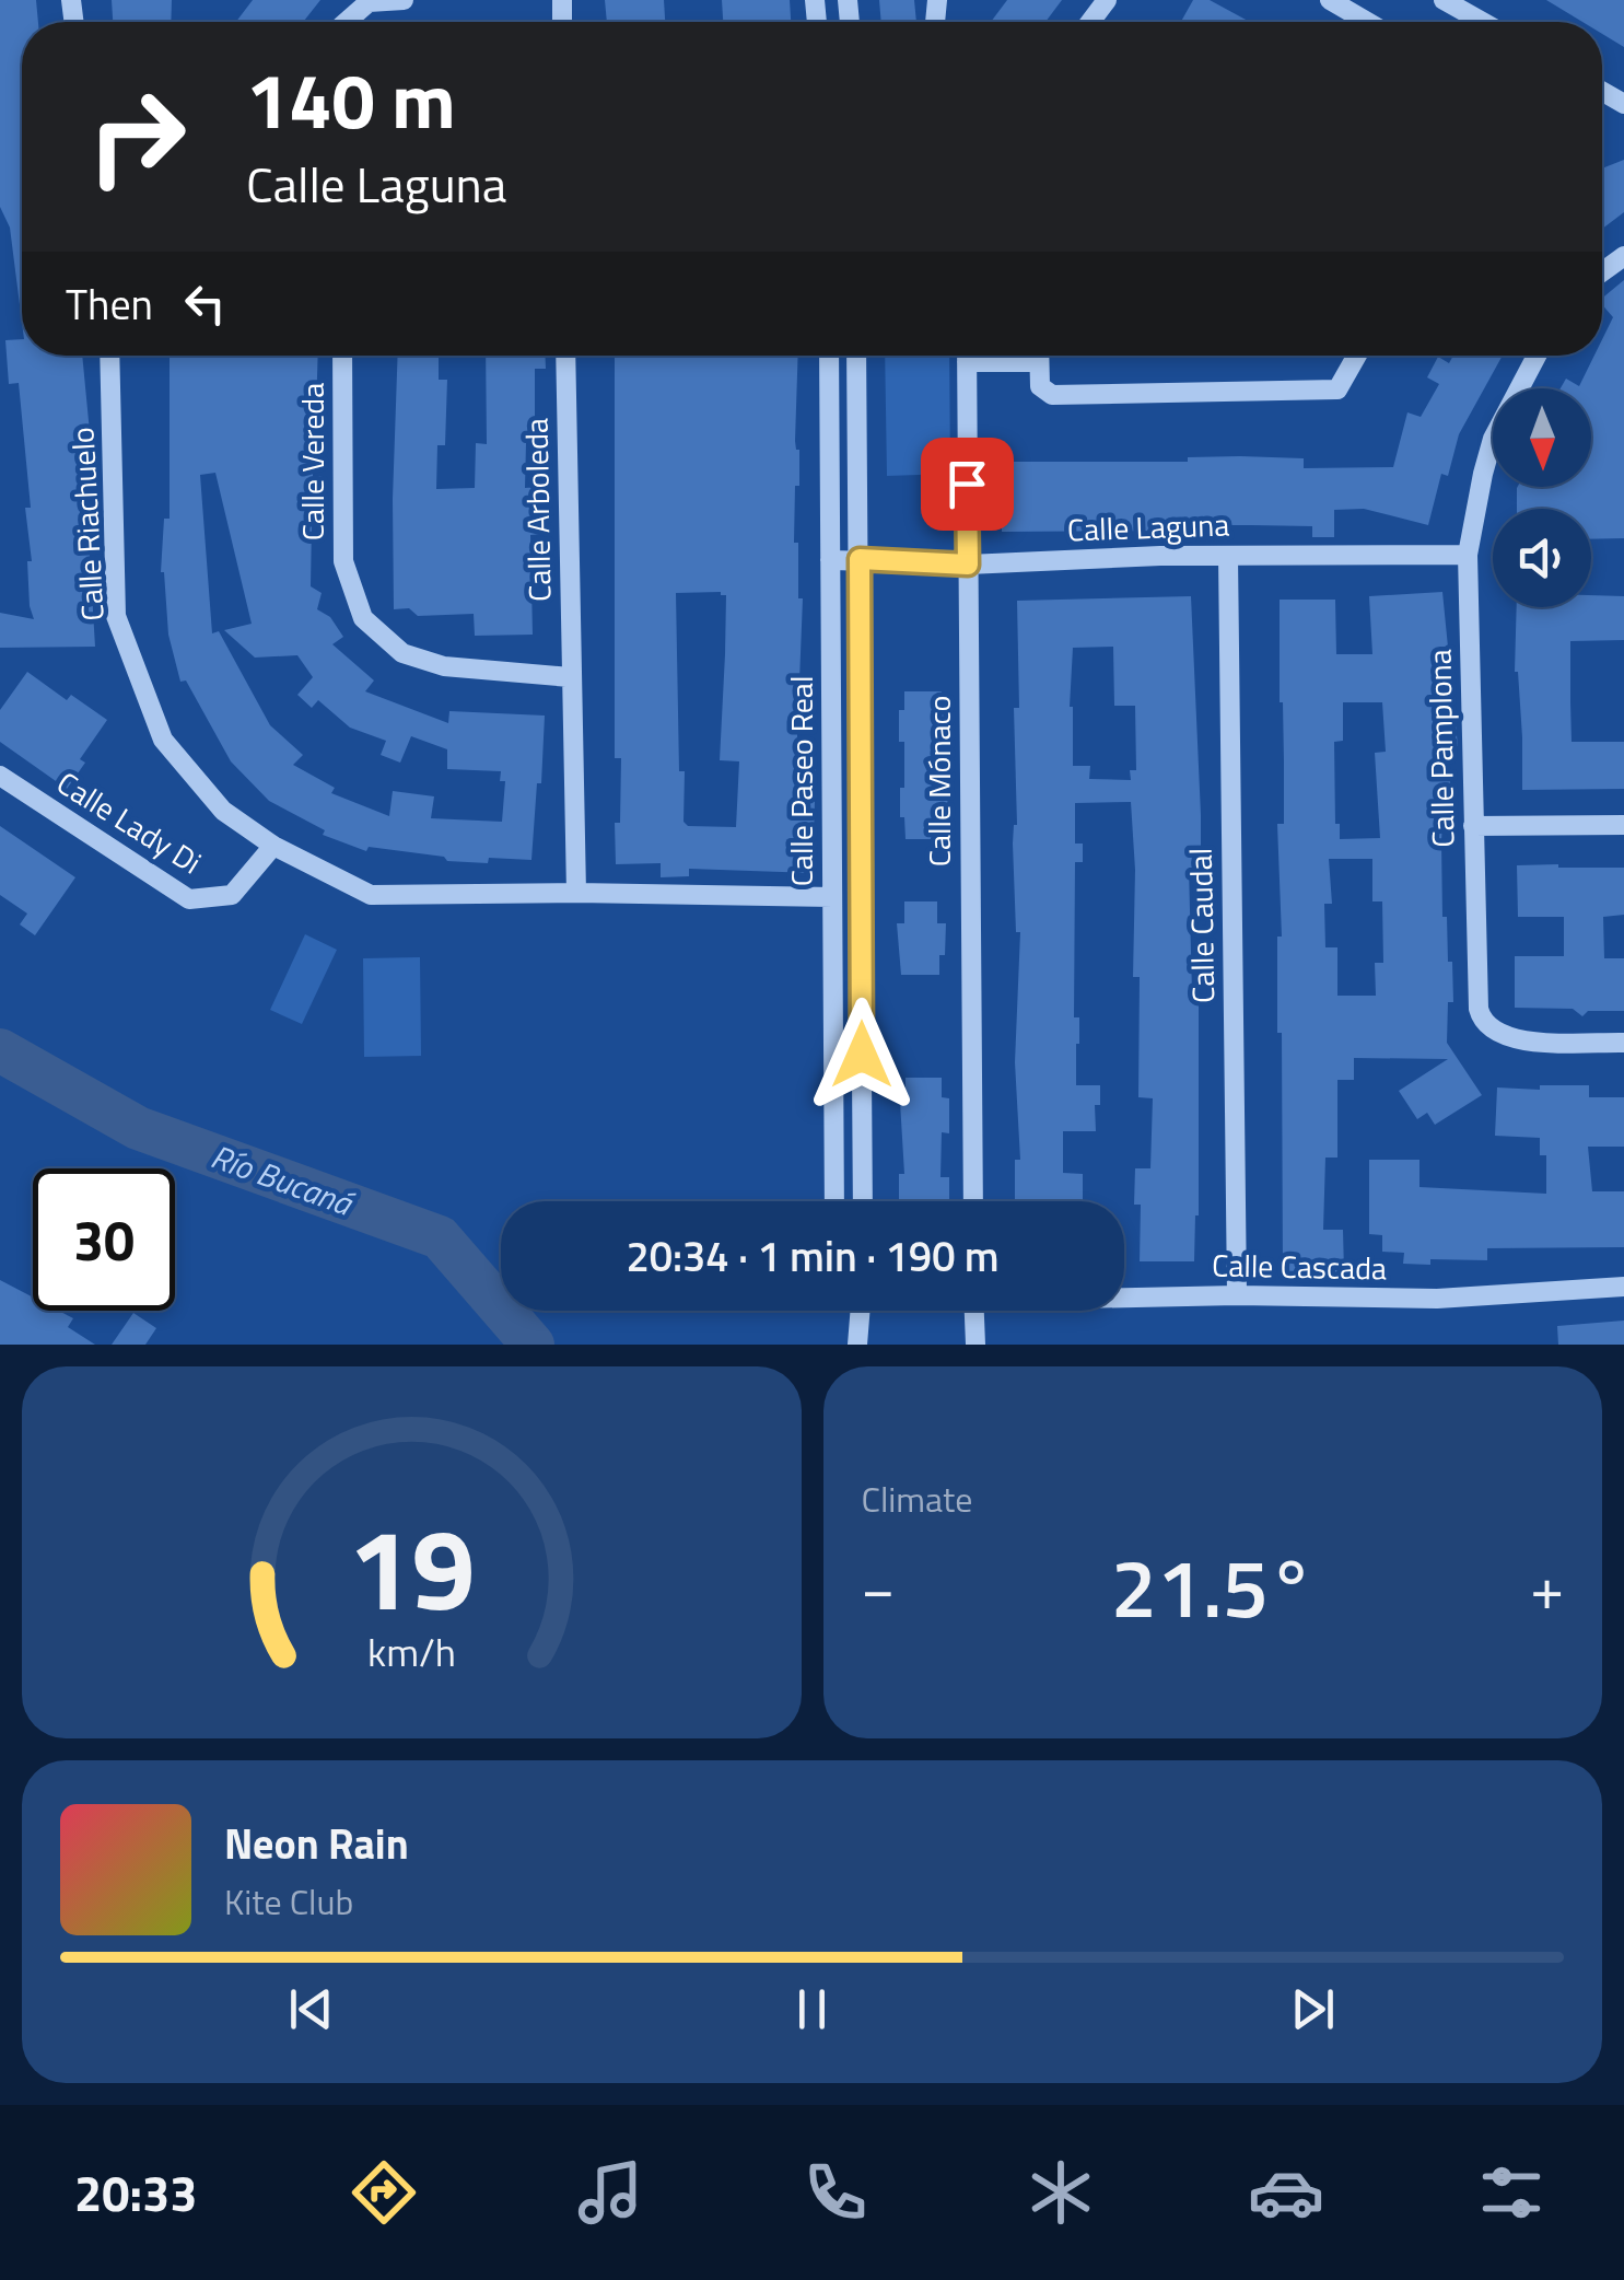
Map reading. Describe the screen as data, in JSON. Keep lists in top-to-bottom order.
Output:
{
  "streets": {
    "street": [
      "Calle Vereda",
      "Calle Arboleda",
      "Calle Riachuelo",
      "Calle Laguna",
      "Calle Pamplona",
      "Calle Paseo Real",
      "Calle Mónaco",
      "Calle Lady Di",
      "Calle Caudal",
      "Calle Cascada"
    ]
  },
  "crossings": [
    ["Calle Vereda", "Calle Arboleda"],
    ["Calle Arboleda", "Calle Riachuelo"],
    ["Calle Riachuelo", "Calle Paseo Real"],
    ["Calle Riachuelo", "Calle Lady Di"],
    ["Calle Laguna", "Calle Pamplona"],
    ["Calle Laguna", "Calle Paseo Real"],
    ["Calle Laguna", "Calle Mónaco"],
    ["Calle Laguna", "Calle Caudal"],
    ["Calle Caudal", "Calle Cascada"]
  ],
  "water": ["Río Bucaná"],
  "north": "bottom",
  "page": {
    "turn": ["140 m", "Calle Laguna"],
    "then": "Then",
    "limit": "30",
    "trip": "20:34 · 1 min · 190 m",
    "tile": "Climate",
    "heat": ["−", "21.5°", "+"],
    "song": ["Neon Rain", "Kite Club"],
    "tabs": "20:33",
    "gauge": ["19", "km/h"]
  }
}
